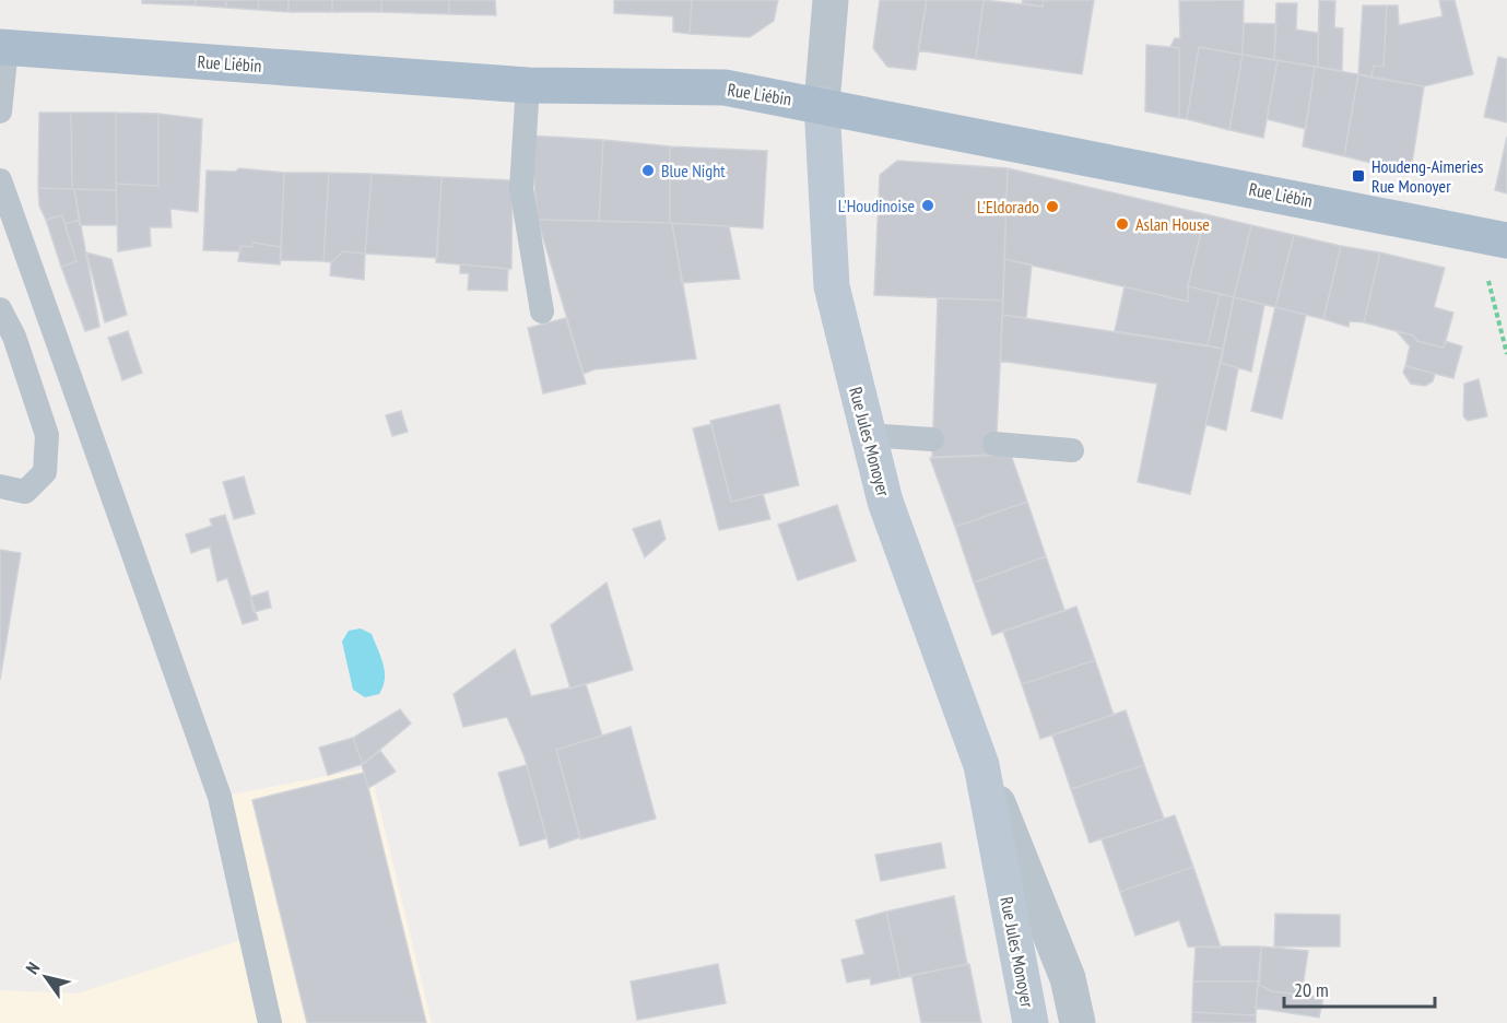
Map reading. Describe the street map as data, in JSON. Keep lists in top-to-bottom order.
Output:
{
  "streets": {
    "main road": ["Rue Liébin"],
    "street": ["Rue Jules Monoyer"]
  },
  "crossings": [
    ["Rue Liébin", "Rue Jules Monoyer"]
  ],
  "places": {
    "other": [
      "Blue Night",
      "L'Houdinoise",
      "L'Eldorado",
      "Aslan House"
    ],
    "transit": ["Houdeng-Aimeries Rue Monoyer"]
  },
  "scale_bar": "20 m",
  "north": "top left"
}
